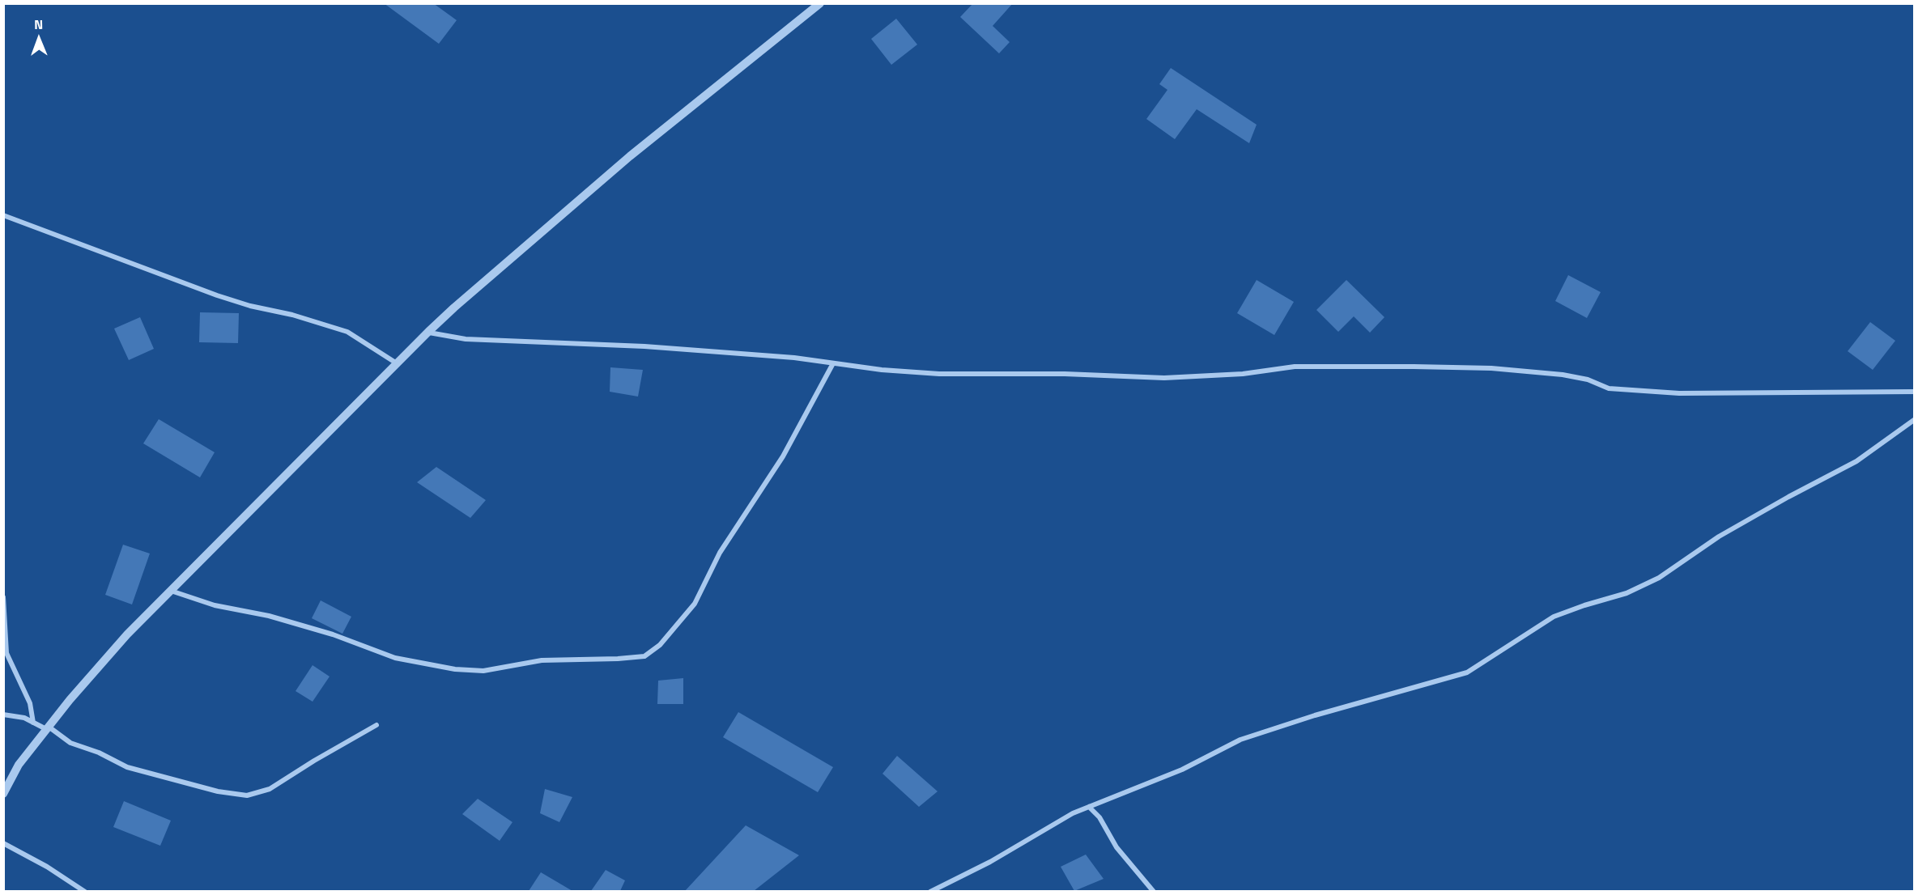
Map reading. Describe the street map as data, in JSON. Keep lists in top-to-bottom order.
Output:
{
  "north": "top"
}
